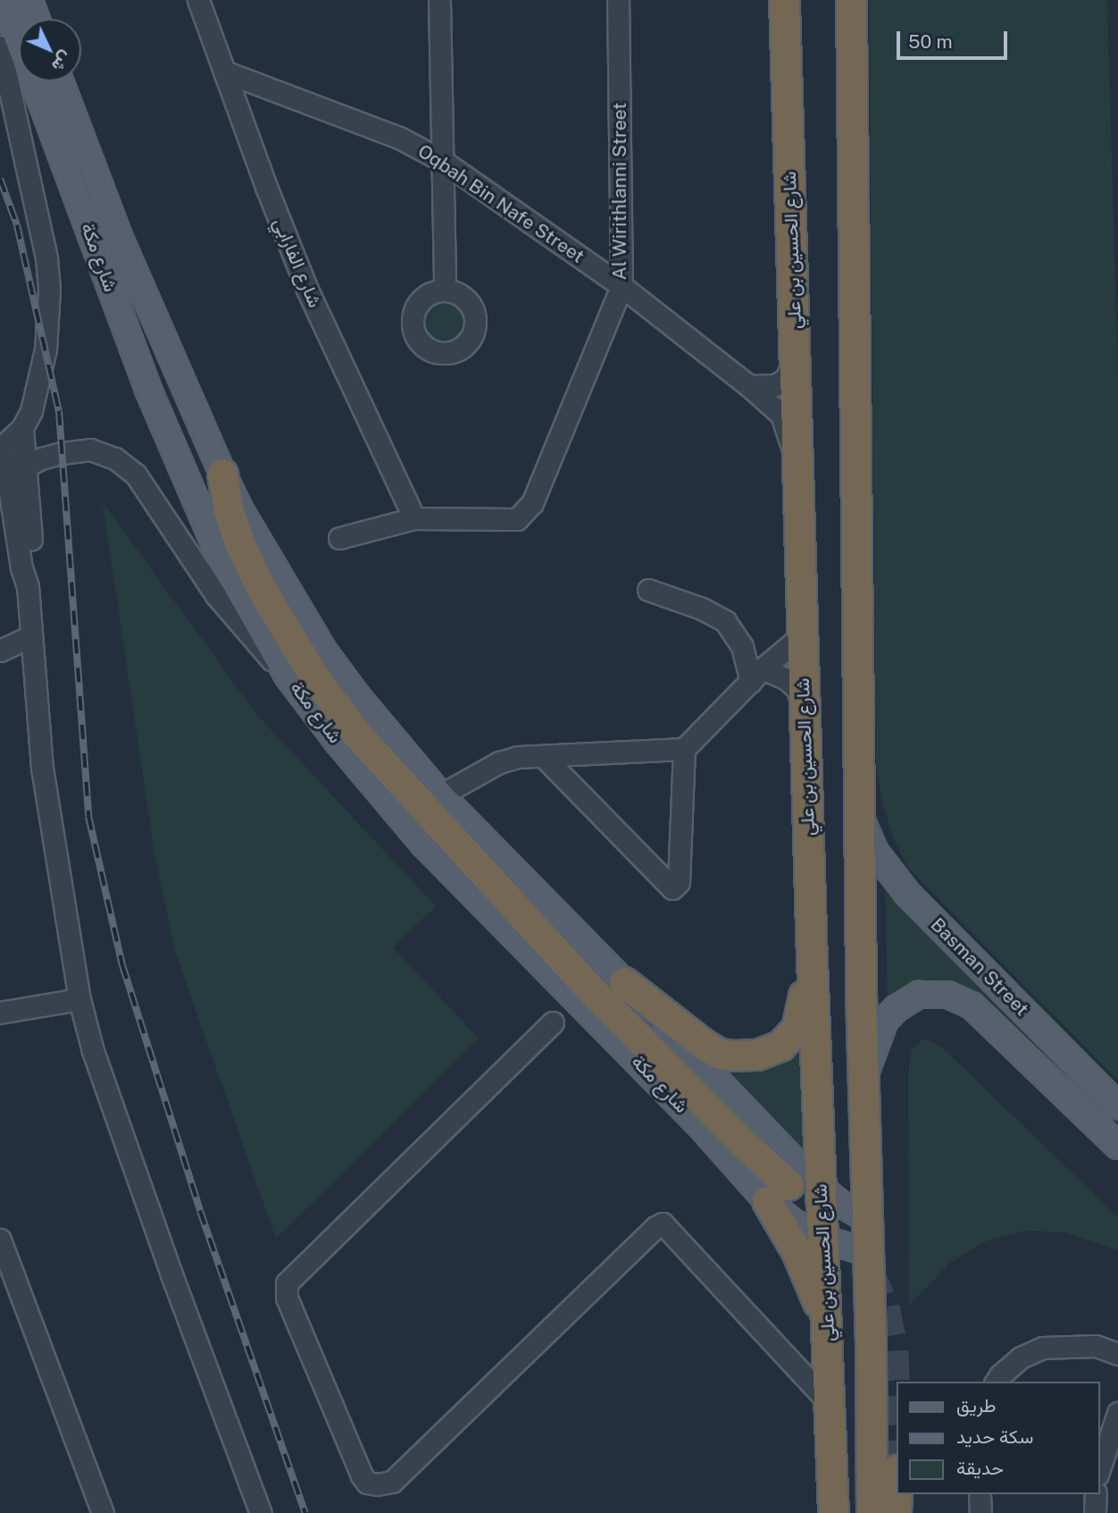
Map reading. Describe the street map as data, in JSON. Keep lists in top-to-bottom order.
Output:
{
  "streets": {
    "highway": ["شارع الحسين بن علي"],
    "main road": ["شارع مكة", "Basman Street"],
    "street": ["Al Wirithlanni Street", "Oqbah Bin Nafe Street", "شارع الفارابي"]
  },
  "crossings": [
    ["Al Wirithlanni Street", "Oqbah Bin Nafe Street"],
    ["Al Wirithlanni Street", "شارع الفارابي"],
    ["Oqbah Bin Nafe Street", "شارع الحسين بن علي"],
    ["Oqbah Bin Nafe Street", "شارع الفارابي"],
    ["شارع الحسين بن علي", "شارع مكة"]
  ],
  "legend": ["طريق", "سكة حديد", "حديقة"],
  "scale_bar": "50 m",
  "north": "bottom right"
}
